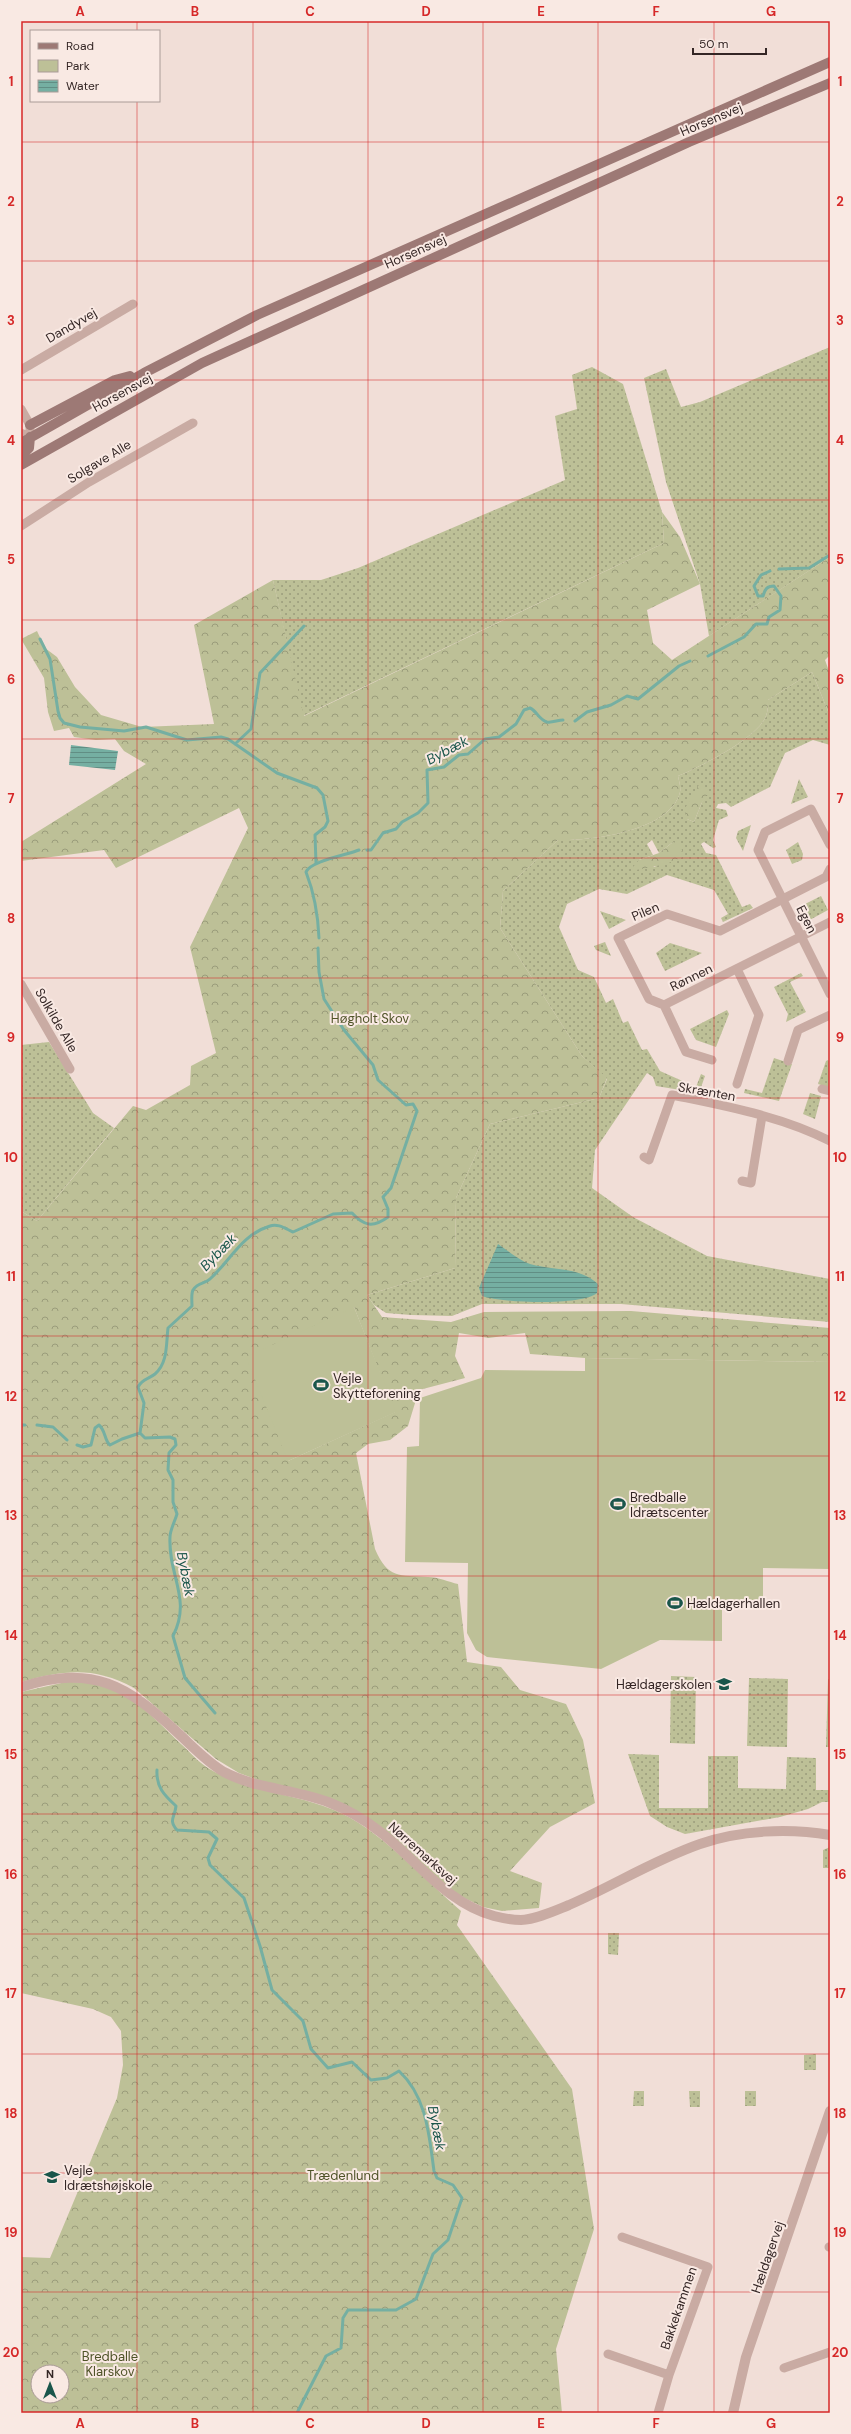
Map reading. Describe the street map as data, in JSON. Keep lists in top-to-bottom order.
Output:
{
  "streets": {
    "main road": ["Horsensvej"],
    "street": [
      "Dandyvej",
      "Solgave Alle",
      "Pilen",
      "Egen",
      "Rønnen",
      "Solkilde Alle",
      "Skrænten",
      "Nørremarksvej",
      "Hældagervej",
      "Bakkekammen"
    ]
  },
  "crossings": [
    ["Pilen", "Egen"],
    ["Pilen", "Rønnen"],
    ["Egen", "Rønnen"]
  ],
  "water": ["Bybæk"],
  "parks": ["Høgholt Skov", "Trædenlund", "Bredballe Klarskov"],
  "places": {
    "sports": ["Vejle Skytteforening", "Bredballe Idrætscenter", "Hældagerhallen"],
    "school or university": ["Hældagerskolen", "Vejle Idrætshøjskole"]
  },
  "legend": ["Road", "Park", "Water"],
  "scale_bar": "50 m",
  "north": "top",
  "grid": {
    "columns": [
      "A",
      "B",
      "C",
      "D",
      "E",
      "F",
      "G"
    ],
    "rows": [
      "1",
      "2",
      "3",
      "4",
      "5",
      "6",
      "7",
      "8",
      "9",
      "10",
      "11",
      "12",
      "13",
      "14",
      "15",
      "16",
      "17",
      "18",
      "19",
      "20"
    ]
  }
}
